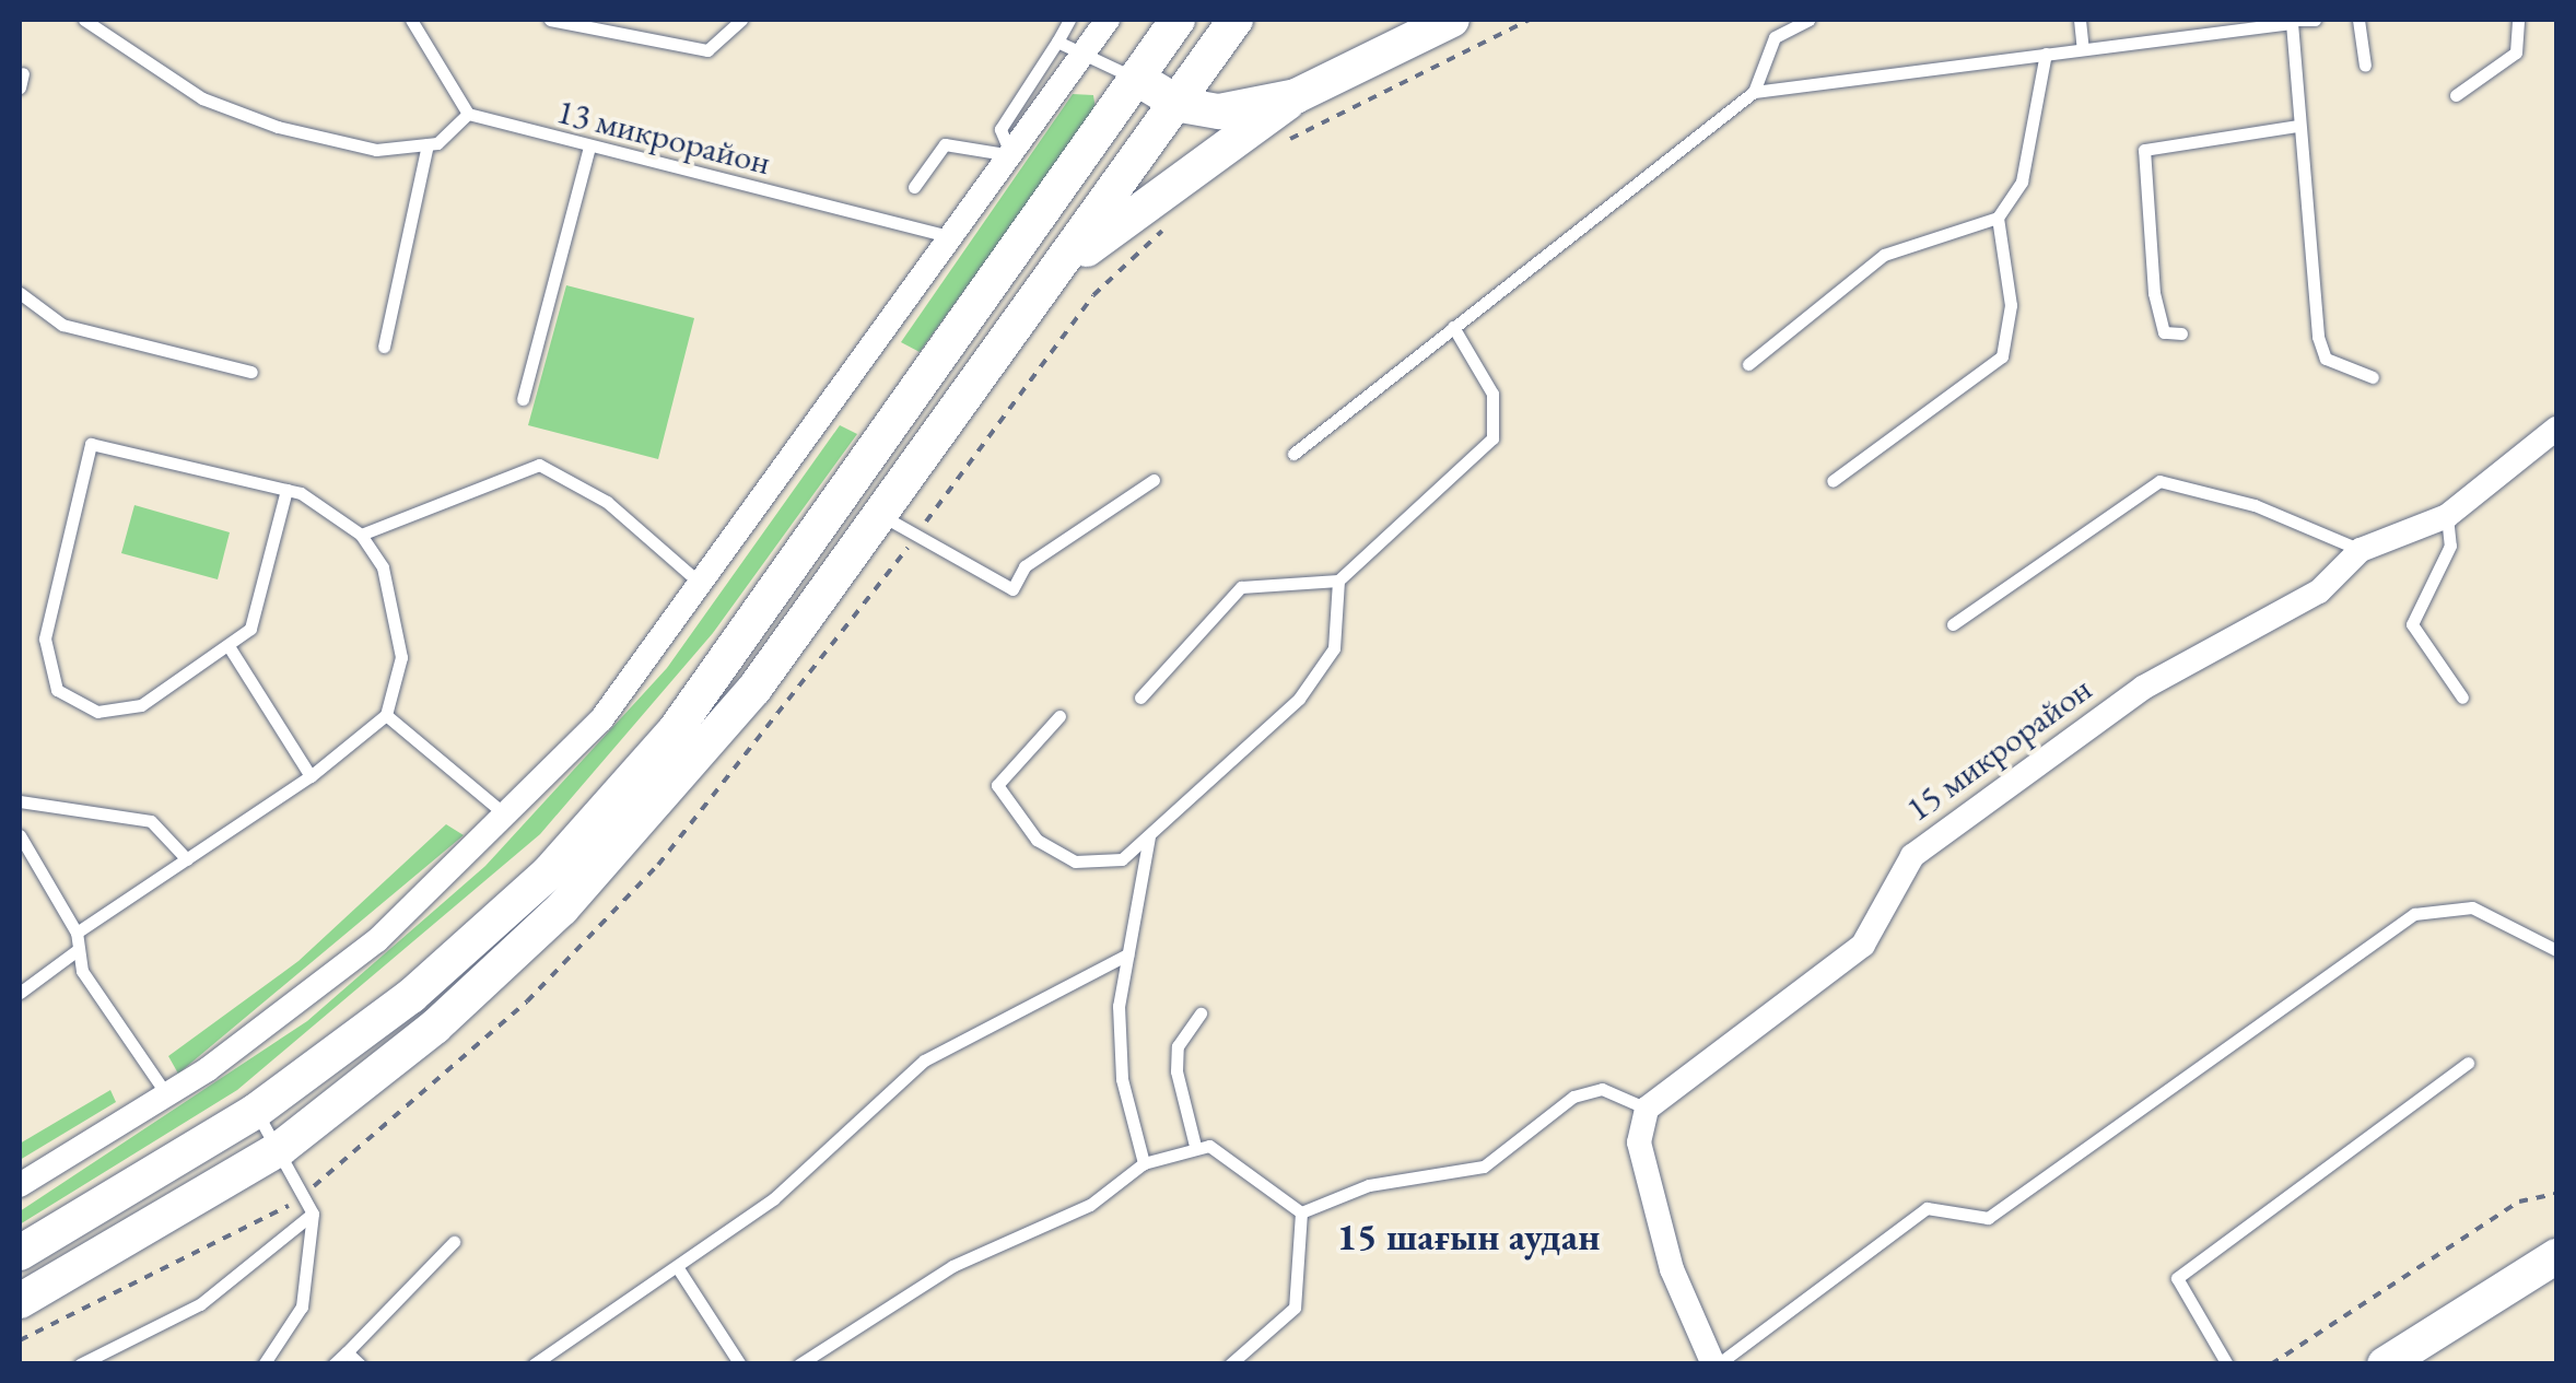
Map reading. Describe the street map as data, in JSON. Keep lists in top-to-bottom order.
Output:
{
  "streets": {
    "street": ["15 микрорайон"],
    "lane": ["13 микрорайон"]
  },
  "districts": ["15 шағын аудан"]
}
